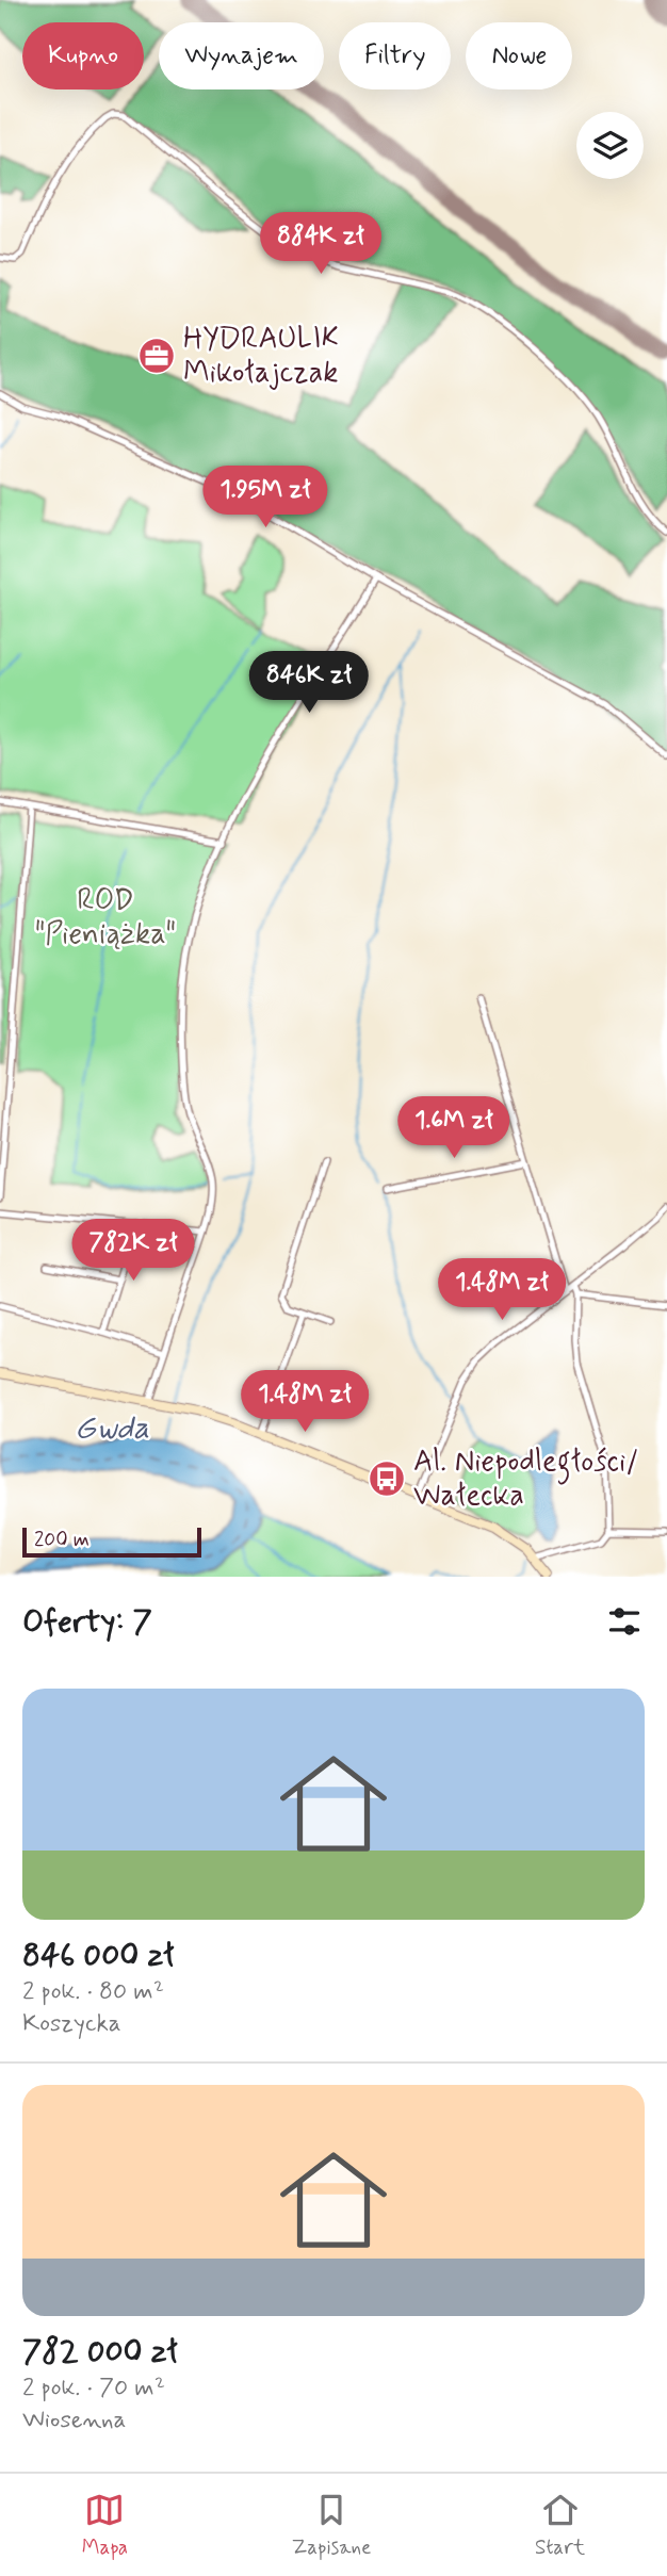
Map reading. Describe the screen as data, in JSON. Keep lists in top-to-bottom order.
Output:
{
  "water": ["Gwda"],
  "parks": ["ROD \"Pieniążka\""],
  "places": {
    "office": ["HYDRAULIK Mikołajczak"],
    "bus stop": ["Al. Niepodległości/ Wałecka"]
  },
  "scale_bar": "200 m",
  "page": {
    "chip": [
      "Kupno",
      "Wynajem",
      "Filtry",
      "Nowe"
    ],
    "price": [
      "884K zł",
      "1.95M zł",
      "846K zł",
      "1.6M zł",
      "782K zł",
      "1.48M zł",
      "1.48M zł"
    ],
    "scale": "200 m",
    "heading": "Oferty: 7",
    "list": [
      {
        "name": "846 000 zł",
        "note": "2 pok. · 80 m² · Koszycka"
      },
      {
        "name": "782 000 zł",
        "note": "2 pok. · 70 m² · Wiosenna"
      }
    ],
    "tabs": ["Mapa", "Zapisane", "Start"]
  }
}
